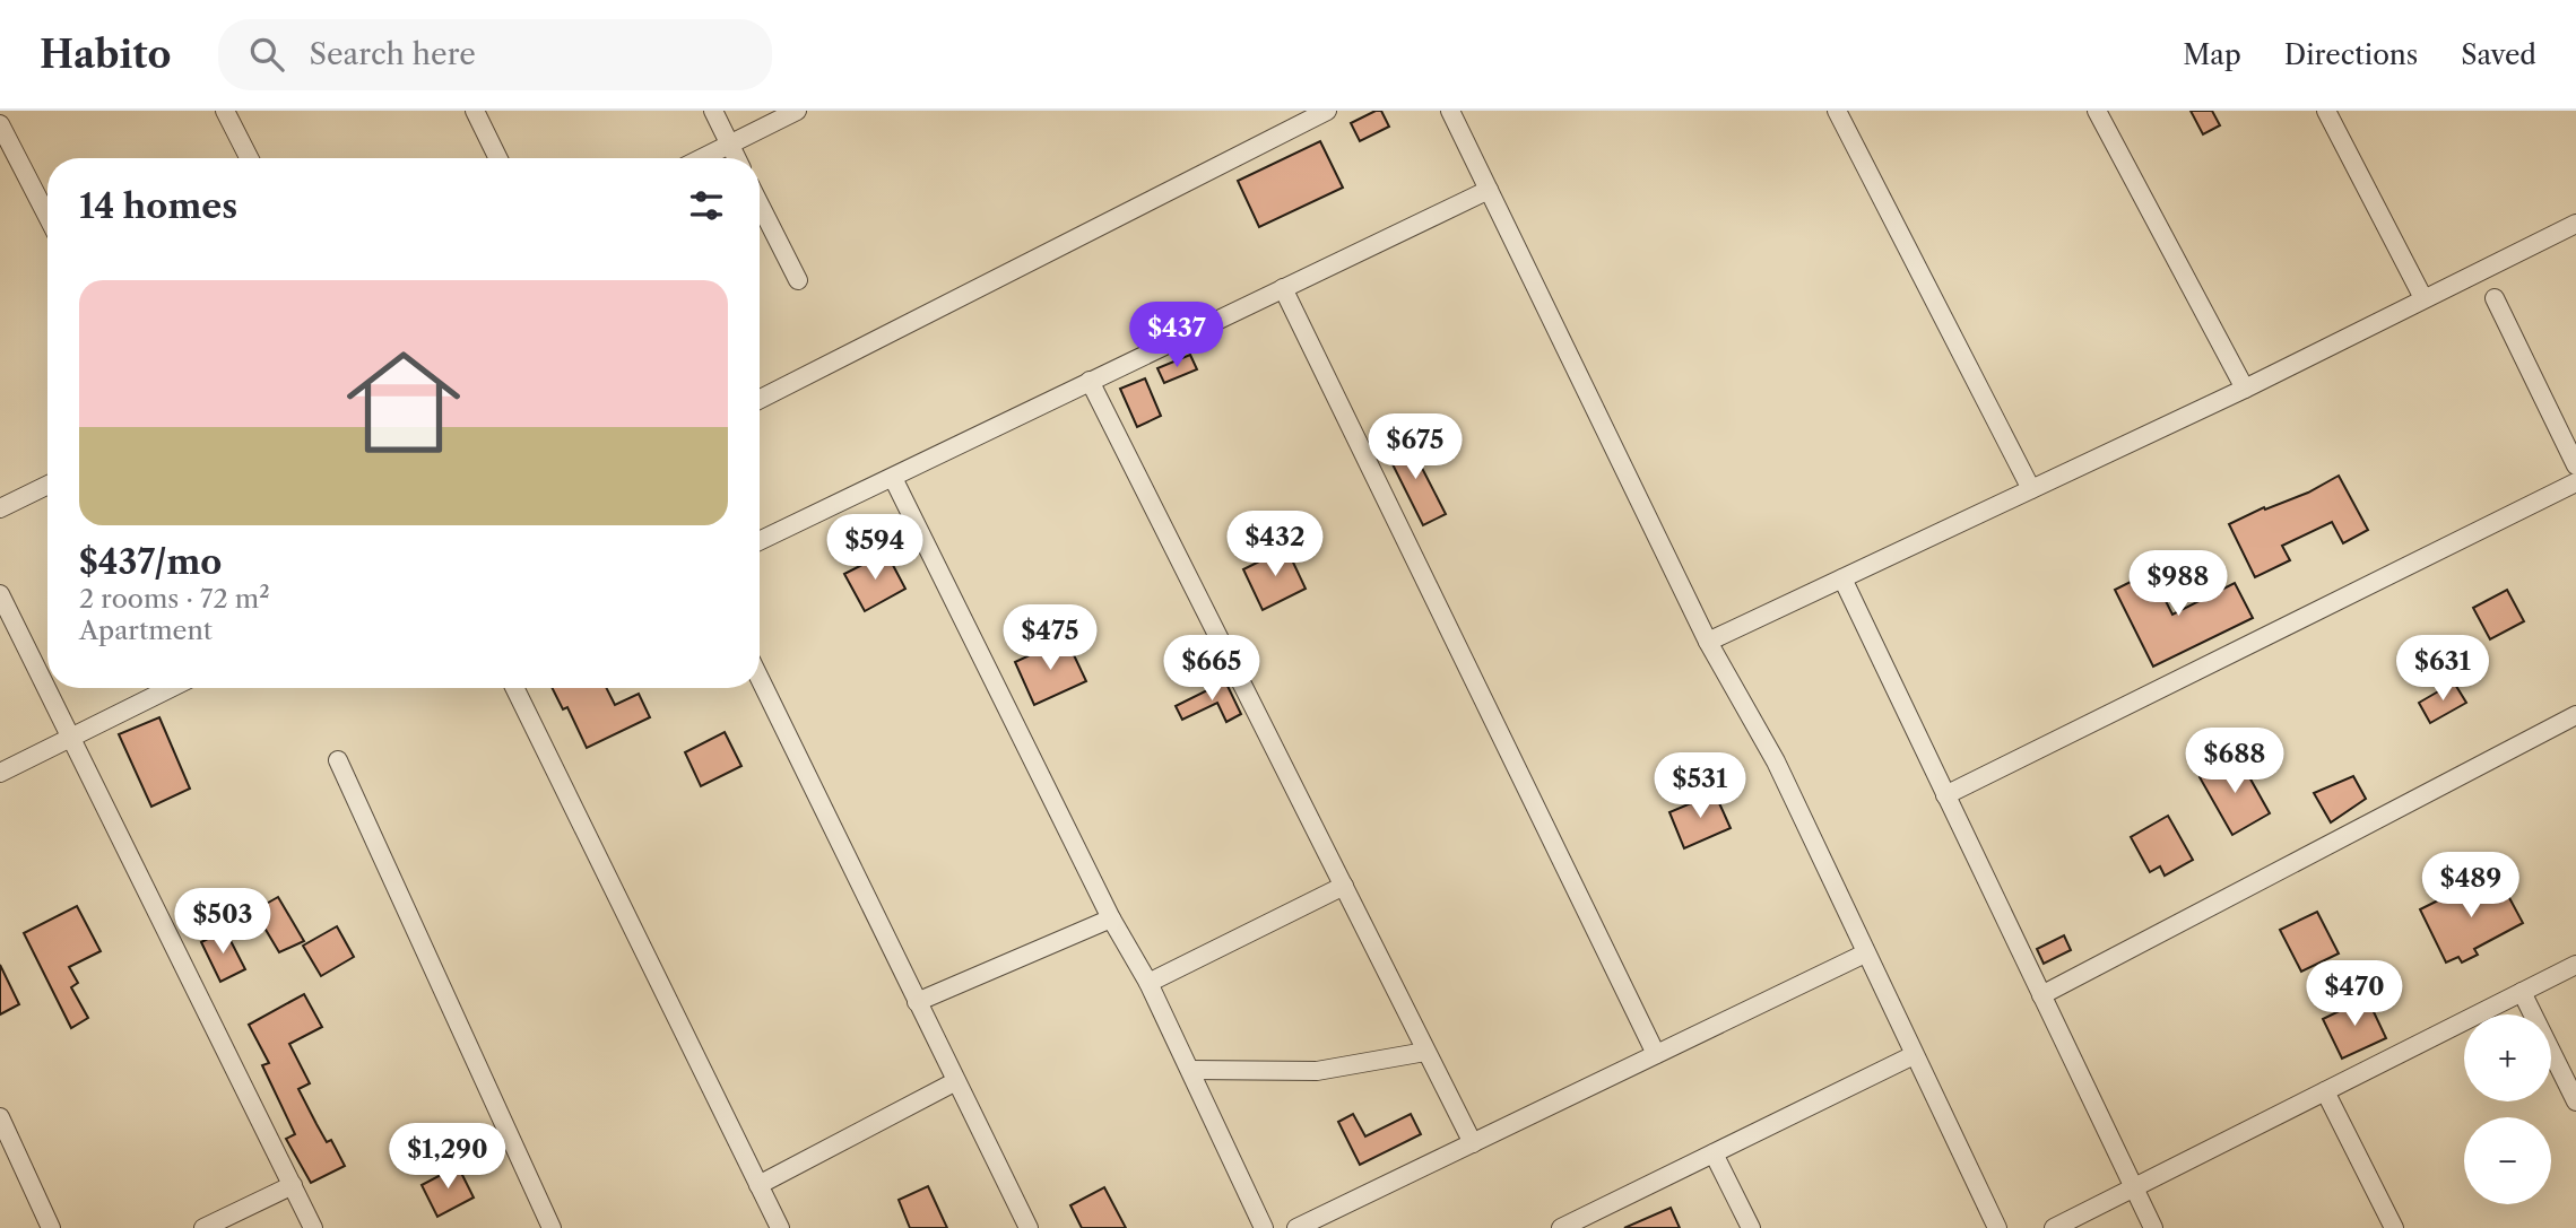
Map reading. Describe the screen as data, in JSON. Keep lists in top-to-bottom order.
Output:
{
  "page": {
    "header": "Habito",
    "search": "Search here",
    "nav": ["Map", "Directions", "Saved"],
    "heading": "14 homes",
    "list": [
      {
        "name": "$437/mo",
        "note": "2 rooms · 72 m² · Apartment"
      }
    ],
    "price": [
      "$437",
      "$675",
      "$432",
      "$594",
      "$988",
      "$475",
      "$665",
      "$631",
      "$688",
      "$531",
      "$489",
      "$503",
      "$470",
      "$1,290"
    ],
    "map_buttons": ["+", "−"]
  }
}
